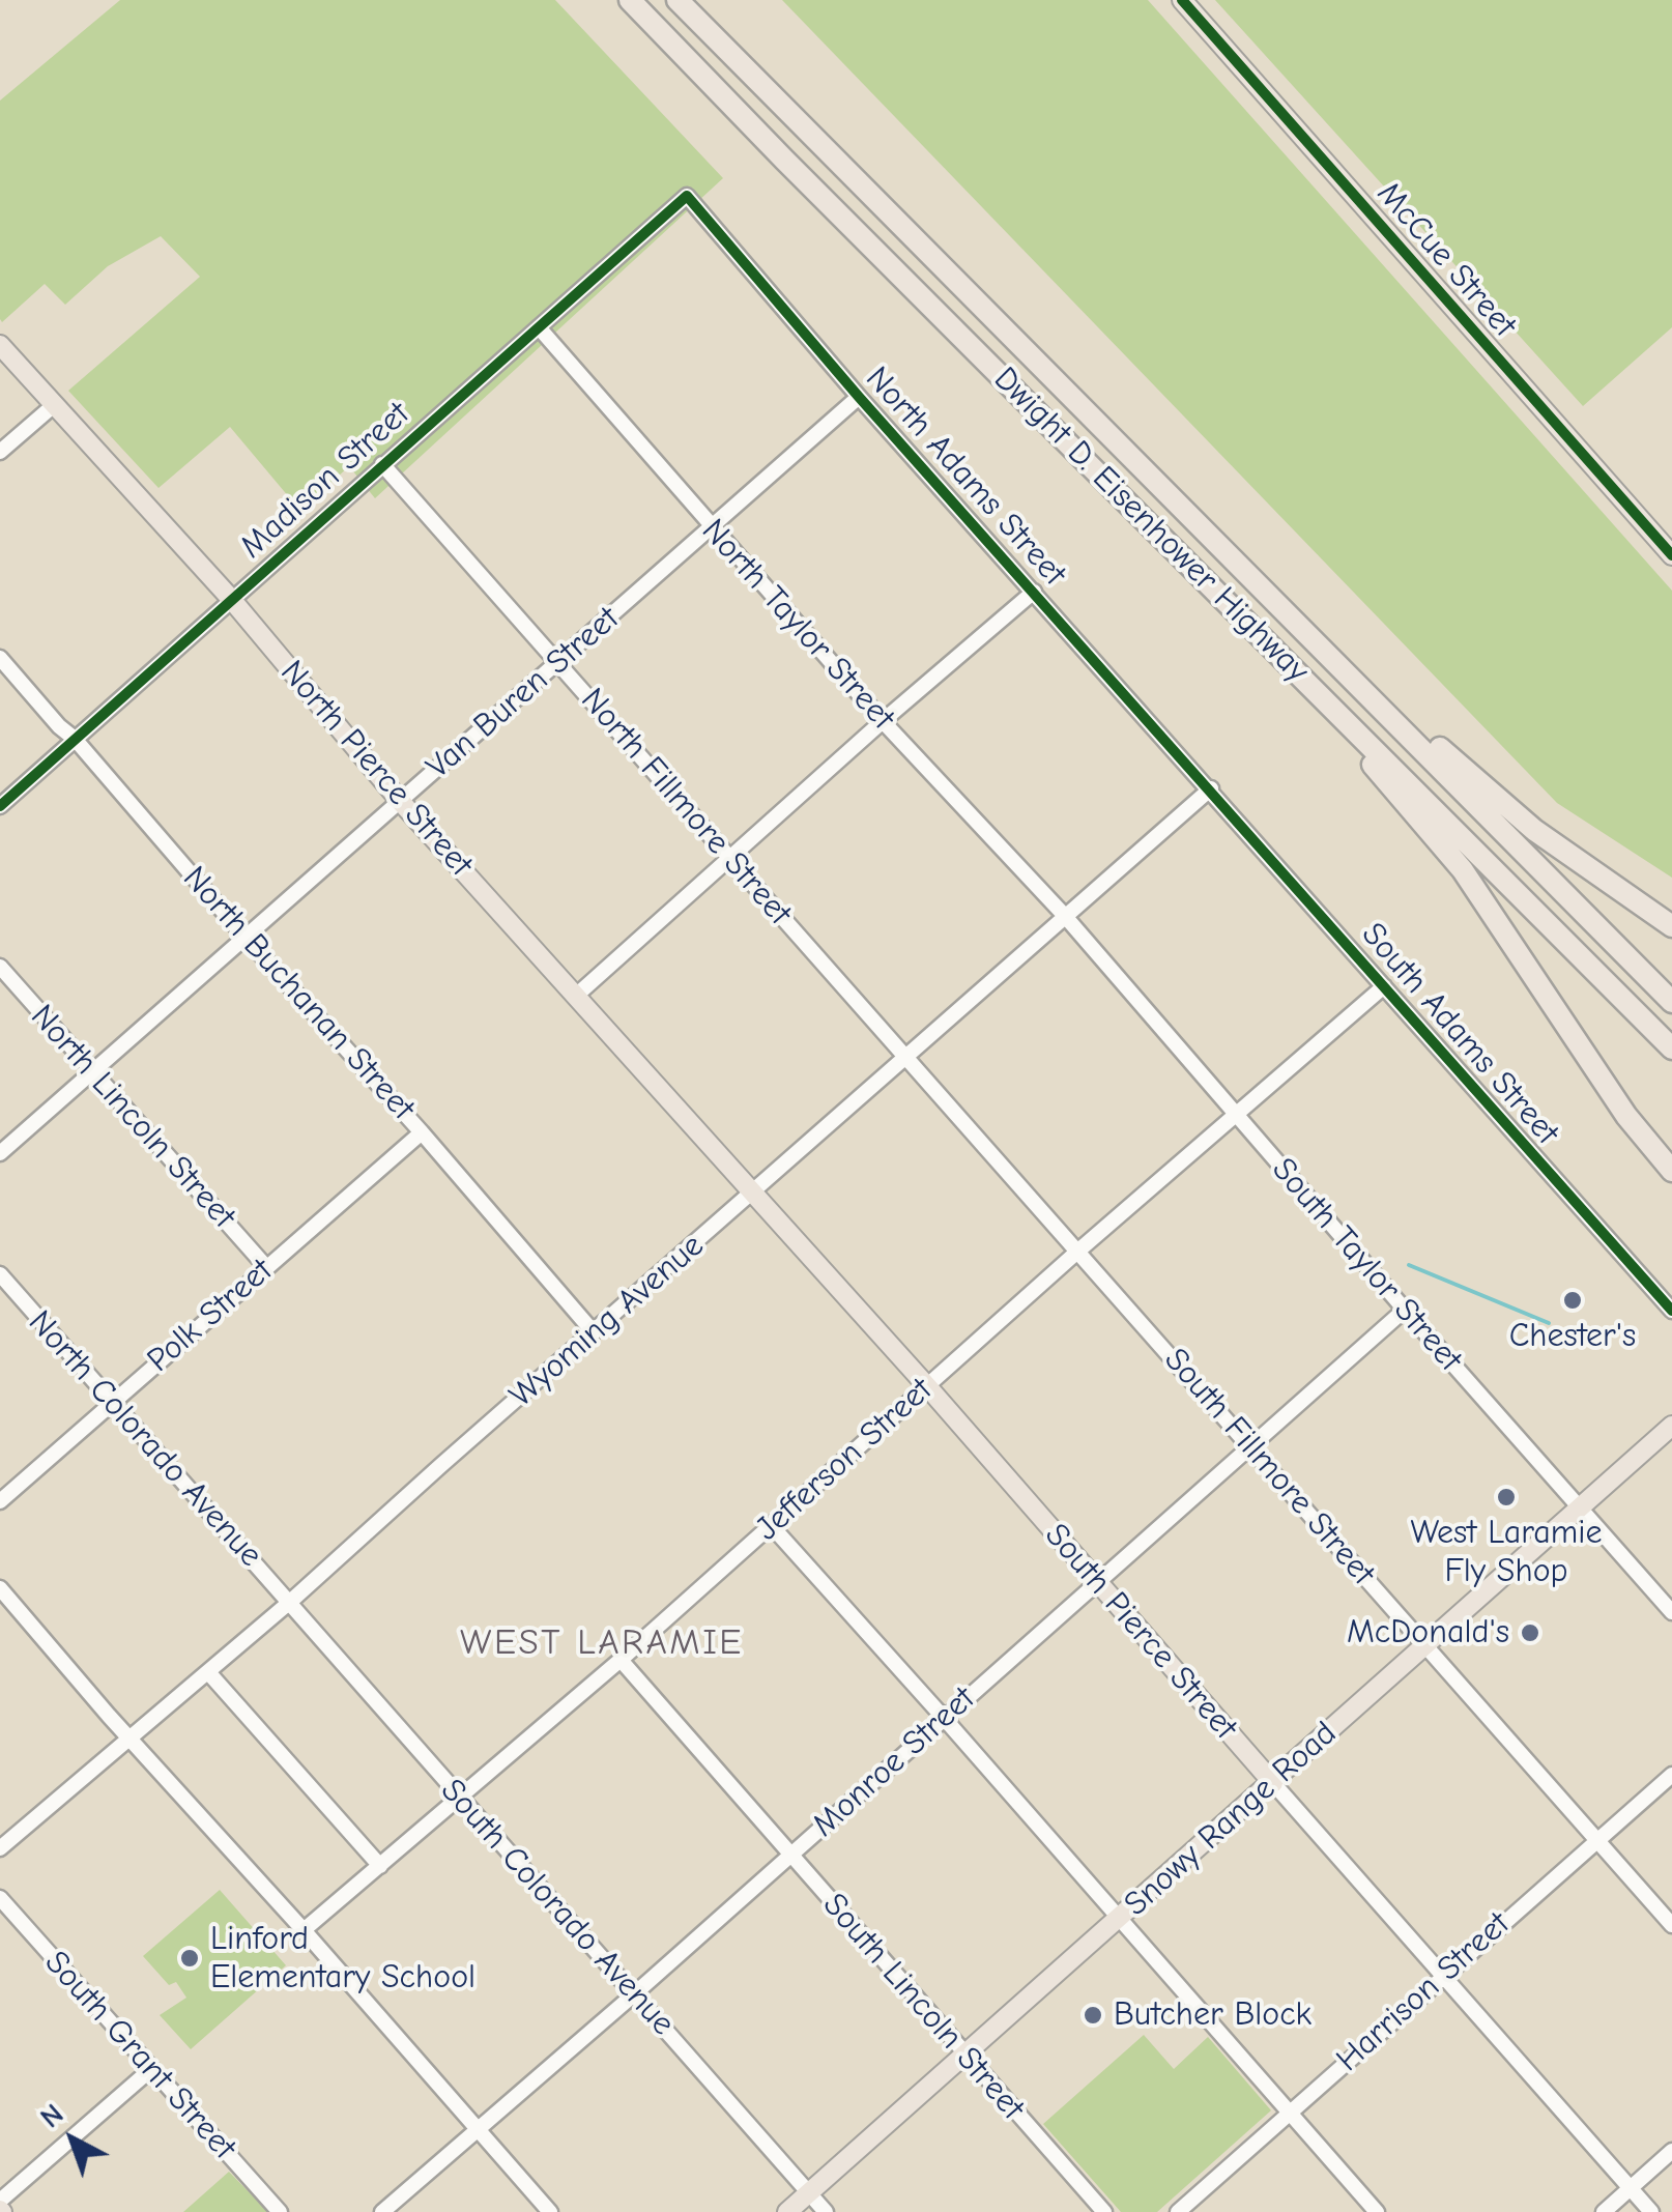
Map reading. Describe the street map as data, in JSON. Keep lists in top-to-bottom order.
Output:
{
  "streets": {
    "highway": ["Dwight D. Eisenhower Highway"],
    "main road": [
      "McCue Street",
      "North Pierce Street",
      "South Pierce Street",
      "Snowy Range Road"
    ],
    "street": [
      "North Adams Street",
      "Madison Street",
      "North Taylor Street",
      "Van Buren Street",
      "North Fillmore Street",
      "North Buchanan Street",
      "South Adams Street",
      "North Lincoln Street",
      "South Taylor Street",
      "Polk Street",
      "Wyoming Avenue",
      "North Colorado Avenue",
      "Jefferson Street",
      "South Fillmore Street",
      "Monroe Street",
      "South Colorado Avenue",
      "Harrison Street",
      "South Lincoln Street",
      "South Grant Street"
    ]
  },
  "crossings": [
    ["North Adams Street", "Madison Street"],
    ["North Adams Street", "Van Buren Street"],
    ["North Adams Street", "South Adams Street"],
    ["North Adams Street", "Wyoming Avenue"],
    ["Madison Street", "North Taylor Street"],
    ["Madison Street", "North Pierce Street"],
    ["Madison Street", "North Fillmore Street"],
    ["Madison Street", "North Buchanan Street"],
    ["North Taylor Street", "Van Buren Street"],
    ["North Taylor Street", "South Taylor Street"],
    ["North Taylor Street", "Wyoming Avenue"],
    ["Van Buren Street", "North Pierce Street"],
    ["Van Buren Street", "North Fillmore Street"],
    ["Van Buren Street", "North Buchanan Street"],
    ["Van Buren Street", "North Lincoln Street"],
    ["North Pierce Street", "Wyoming Avenue"],
    ["North Pierce Street", "South Pierce Street"],
    ["North Fillmore Street", "Wyoming Avenue"],
    ["North Fillmore Street", "South Fillmore Street"],
    ["North Buchanan Street", "Polk Street"],
    ["North Buchanan Street", "Wyoming Avenue"],
    ["South Adams Street", "Wyoming Avenue"],
    ["South Adams Street", "Jefferson Street"],
    ["North Lincoln Street", "Polk Street"],
    ["South Taylor Street", "Wyoming Avenue"],
    ["South Taylor Street", "Jefferson Street"],
    ["South Taylor Street", "Monroe Street"],
    ["South Taylor Street", "Snowy Range Road"],
    ["Polk Street", "North Colorado Avenue"],
    ["Wyoming Avenue", "North Colorado Avenue"],
    ["Wyoming Avenue", "South Fillmore Street"],
    ["Wyoming Avenue", "South Pierce Street"],
    ["Wyoming Avenue", "South Colorado Avenue"],
    ["North Colorado Avenue", "South Colorado Avenue"],
    ["Jefferson Street", "South Fillmore Street"],
    ["Jefferson Street", "South Pierce Street"],
    ["Jefferson Street", "South Colorado Avenue"],
    ["Jefferson Street", "South Lincoln Street"],
    ["South Fillmore Street", "Monroe Street"],
    ["South Fillmore Street", "Snowy Range Road"],
    ["South Fillmore Street", "Harrison Street"],
    ["South Pierce Street", "Monroe Street"],
    ["South Pierce Street", "Snowy Range Road"],
    ["South Pierce Street", "Harrison Street"],
    ["Monroe Street", "South Colorado Avenue"],
    ["Monroe Street", "South Lincoln Street"],
    ["Snowy Range Road", "South Colorado Avenue"],
    ["Snowy Range Road", "South Lincoln Street"]
  ],
  "districts": ["WEST LARAMIE"],
  "places": [
    "Chester's",
    "West Laramie Fly Shop",
    "McDonald's",
    "Linford Elementary School",
    "Butcher Block"
  ],
  "north": "top left"
}
